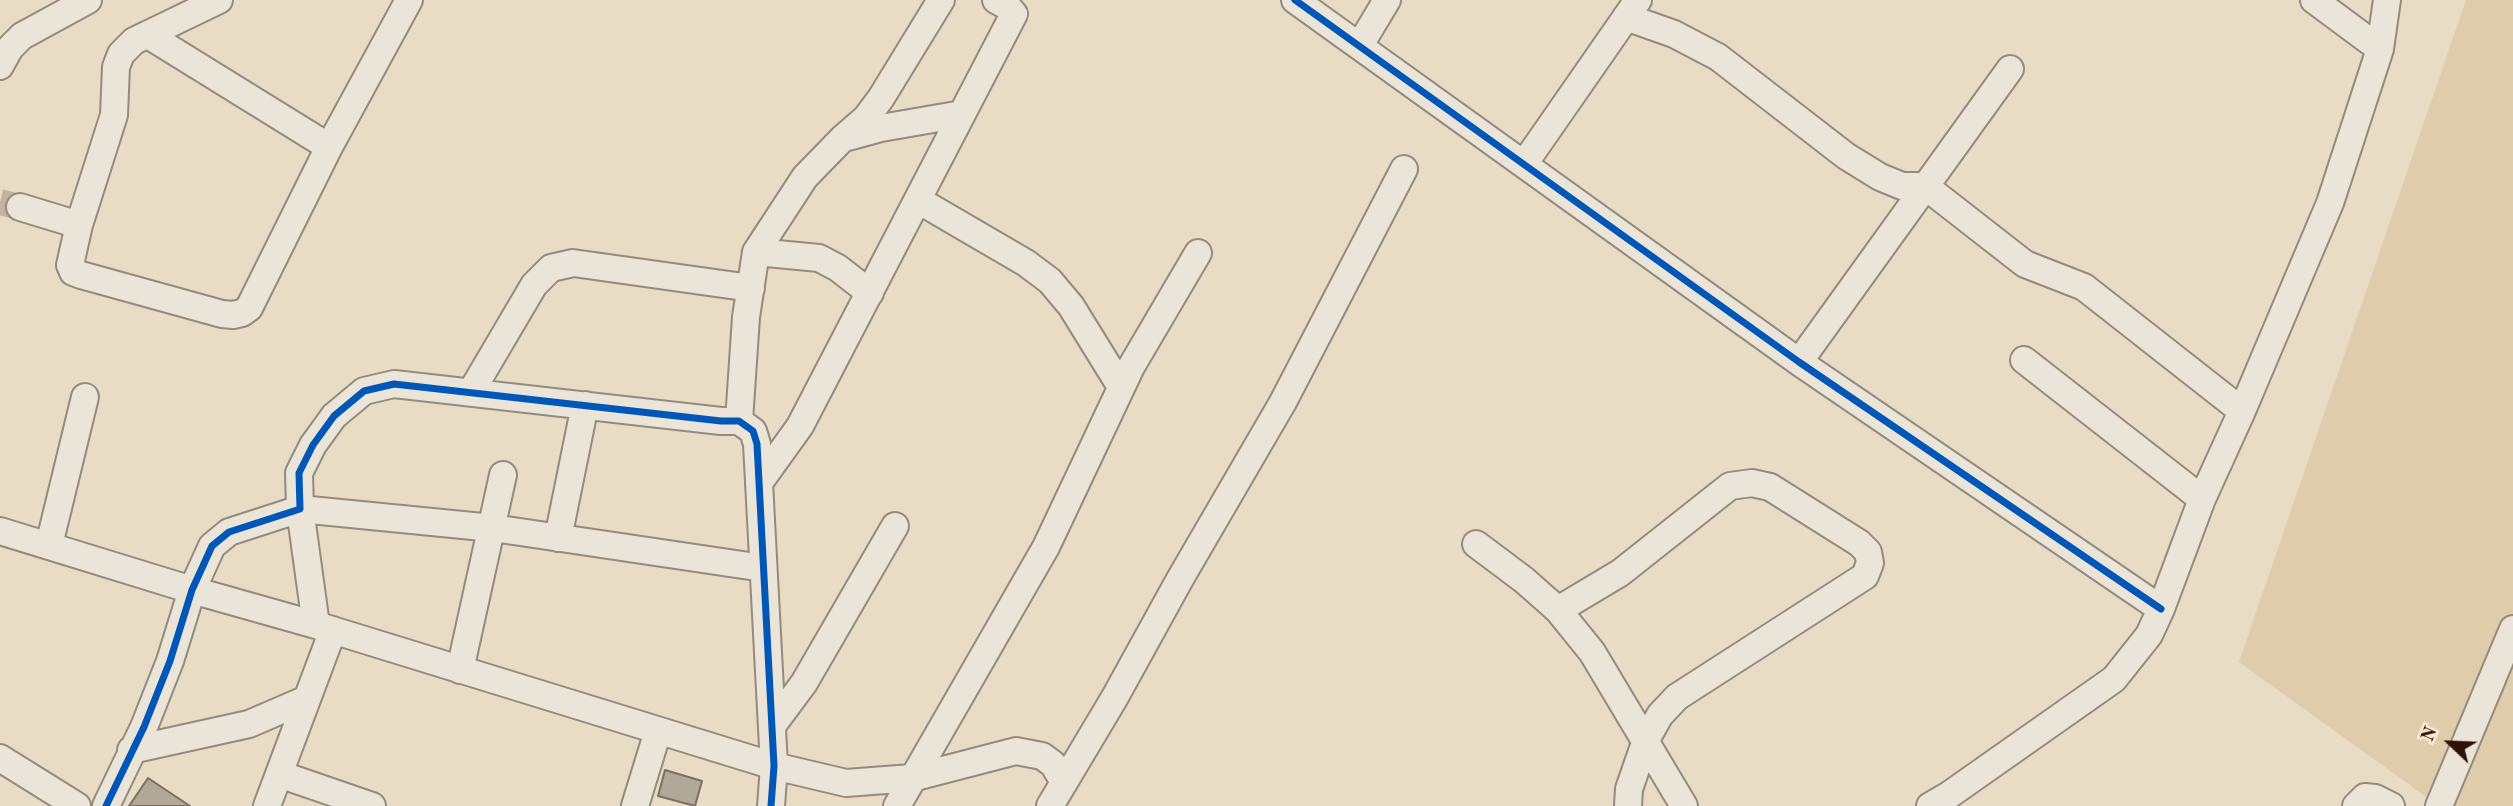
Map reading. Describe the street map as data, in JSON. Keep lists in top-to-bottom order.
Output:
{
  "north": "top left"
}
